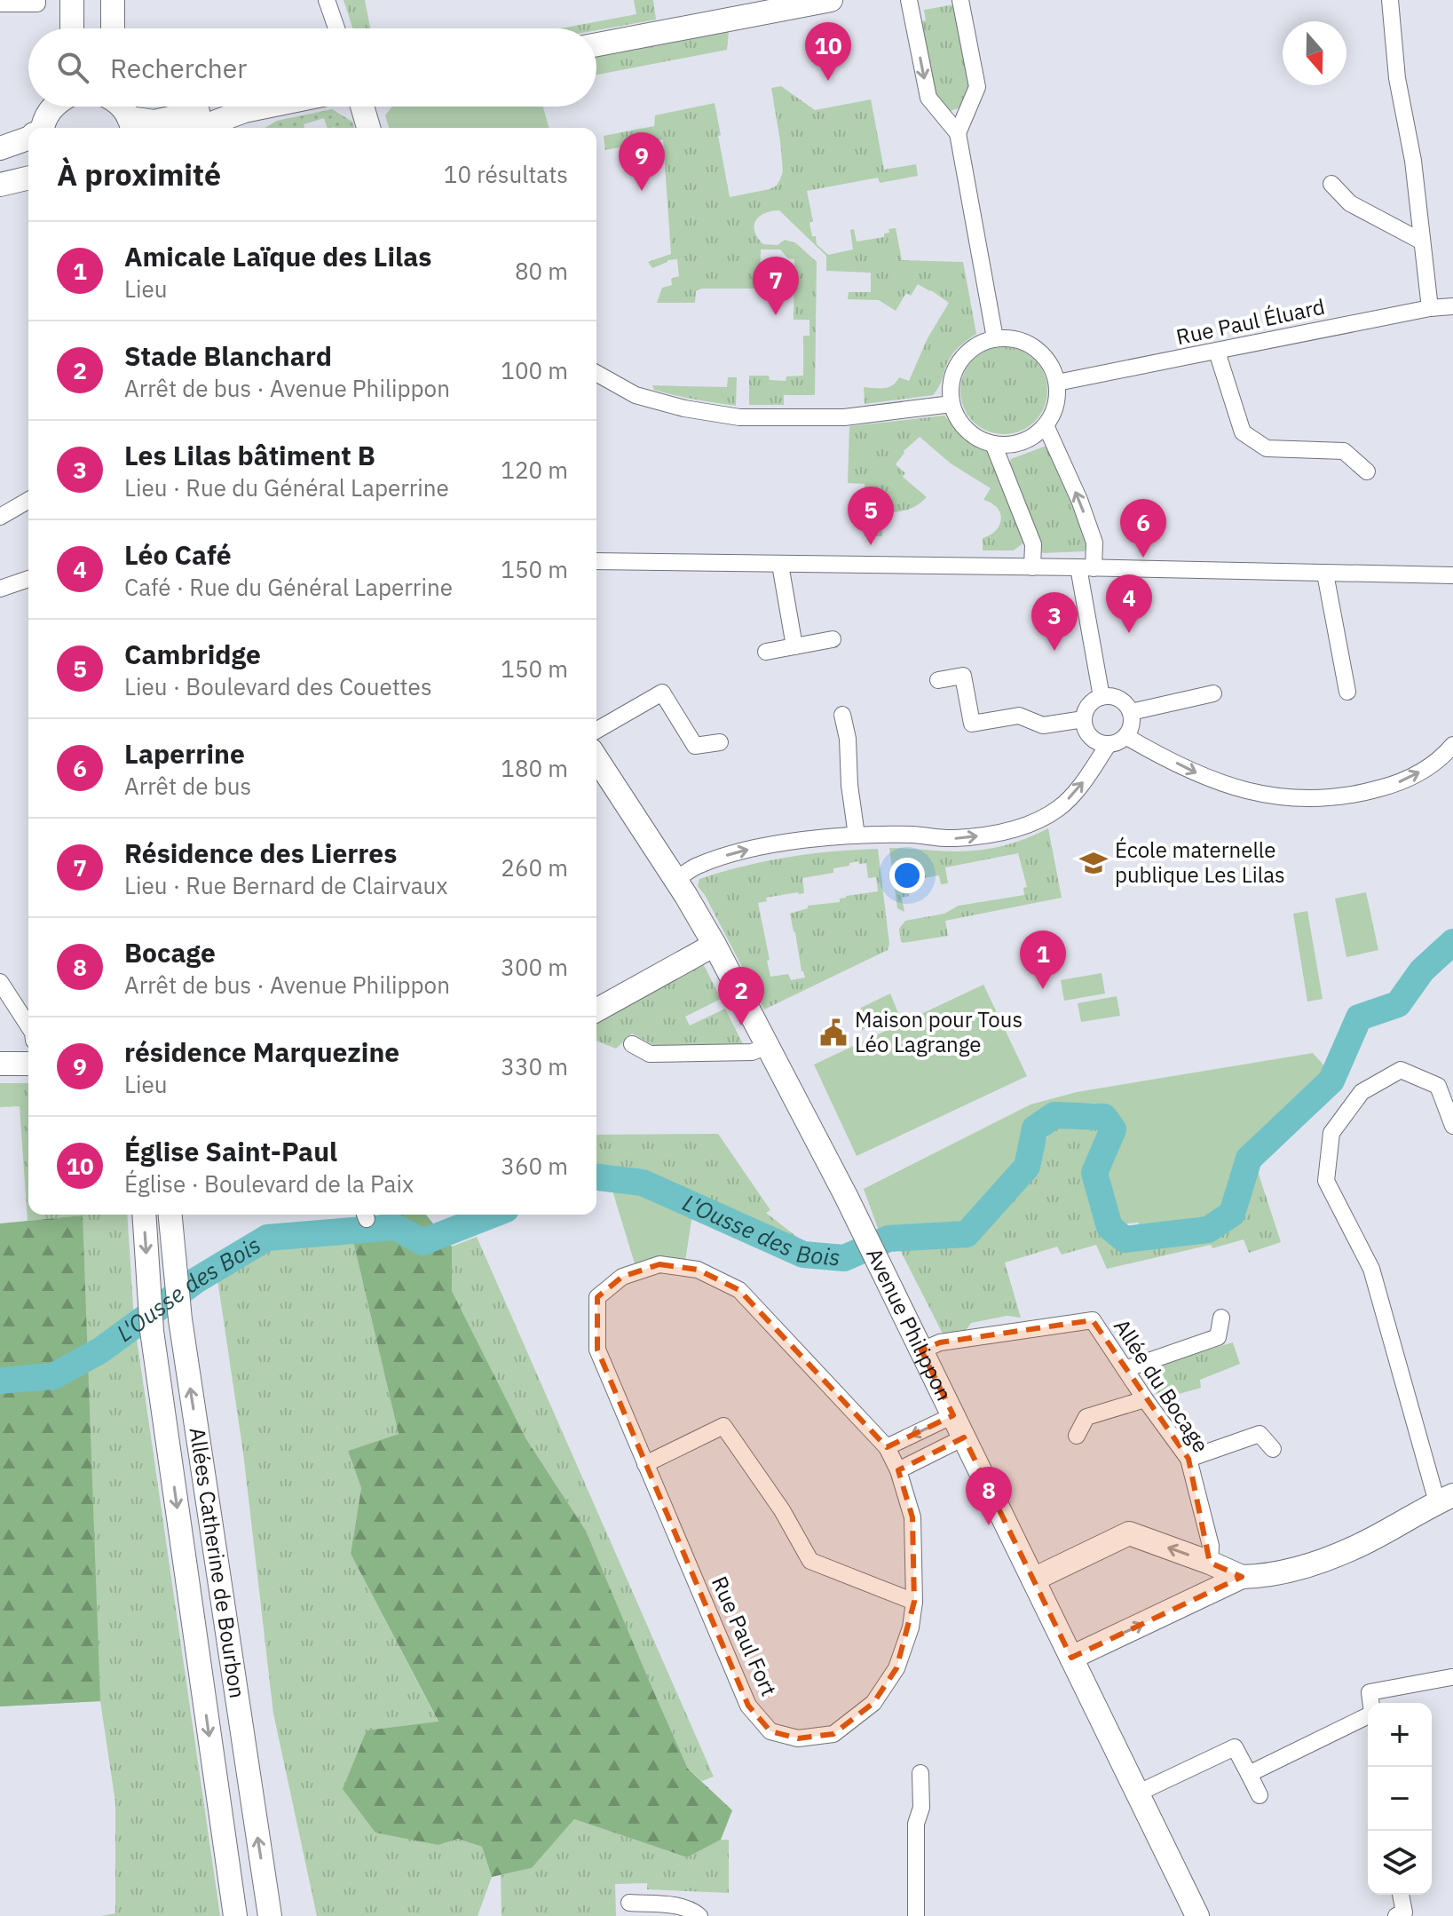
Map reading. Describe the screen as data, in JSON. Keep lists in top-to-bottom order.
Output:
{
  "streets": {
    "street": [
      "Rue Paul Éluard",
      "Avenue Philippon",
      "Allée du Bocage",
      "Allées Catherine de Bourbon",
      "Rue Paul Fort"
    ]
  },
  "crossings": [
    ["Avenue Philippon", "Allée du Bocage"]
  ],
  "water": ["L'Ousse des Bois"],
  "places": {
    "school or university": ["École maternelle publique Les Lilas"],
    "public building": ["Maison pour Tous Léo Lagrange"]
  },
  "north": "bottom",
  "page": {
    "pins": [
      "10",
      "9",
      "7",
      "5",
      "6",
      "4",
      "3",
      "1",
      "2",
      "8"
    ],
    "search": "Rechercher",
    "heading": ["À proximité", "10 résultats"],
    "list": [
      {
        "mark": "1",
        "name": "Amicale Laïque des Lilas",
        "note": "Lieu",
        "value": "80 m"
      },
      {
        "mark": "2",
        "name": "Stade Blanchard",
        "note": "Arrêt de bus · Avenue Philippon",
        "value": "100 m"
      },
      {
        "mark": "3",
        "name": "Les Lilas bâtiment B",
        "note": "Lieu · Rue du Général Laperrine",
        "value": "120 m"
      },
      {
        "mark": "4",
        "name": "Léo Café",
        "note": "Café · Rue du Général Laperrine",
        "value": "150 m"
      },
      {
        "mark": "5",
        "name": "Cambridge",
        "note": "Lieu · Boulevard des Couettes",
        "value": "150 m"
      },
      {
        "mark": "6",
        "name": "Laperrine",
        "note": "Arrêt de bus",
        "value": "180 m"
      },
      {
        "mark": "7",
        "name": "Résidence des Lierres",
        "note": "Lieu · Rue Bernard de Clairvaux",
        "value": "260 m"
      },
      {
        "mark": "8",
        "name": "Bocage",
        "note": "Arrêt de bus · Avenue Philippon",
        "value": "300 m"
      },
      {
        "mark": "9",
        "name": "résidence Marquezine",
        "note": "Lieu",
        "value": "330 m"
      },
      {
        "mark": "10",
        "name": "Église Saint-Paul",
        "note": "Église · Boulevard de la Paix",
        "value": "360 m"
      }
    ],
    "map_buttons": ["+", "−"]
  }
}
